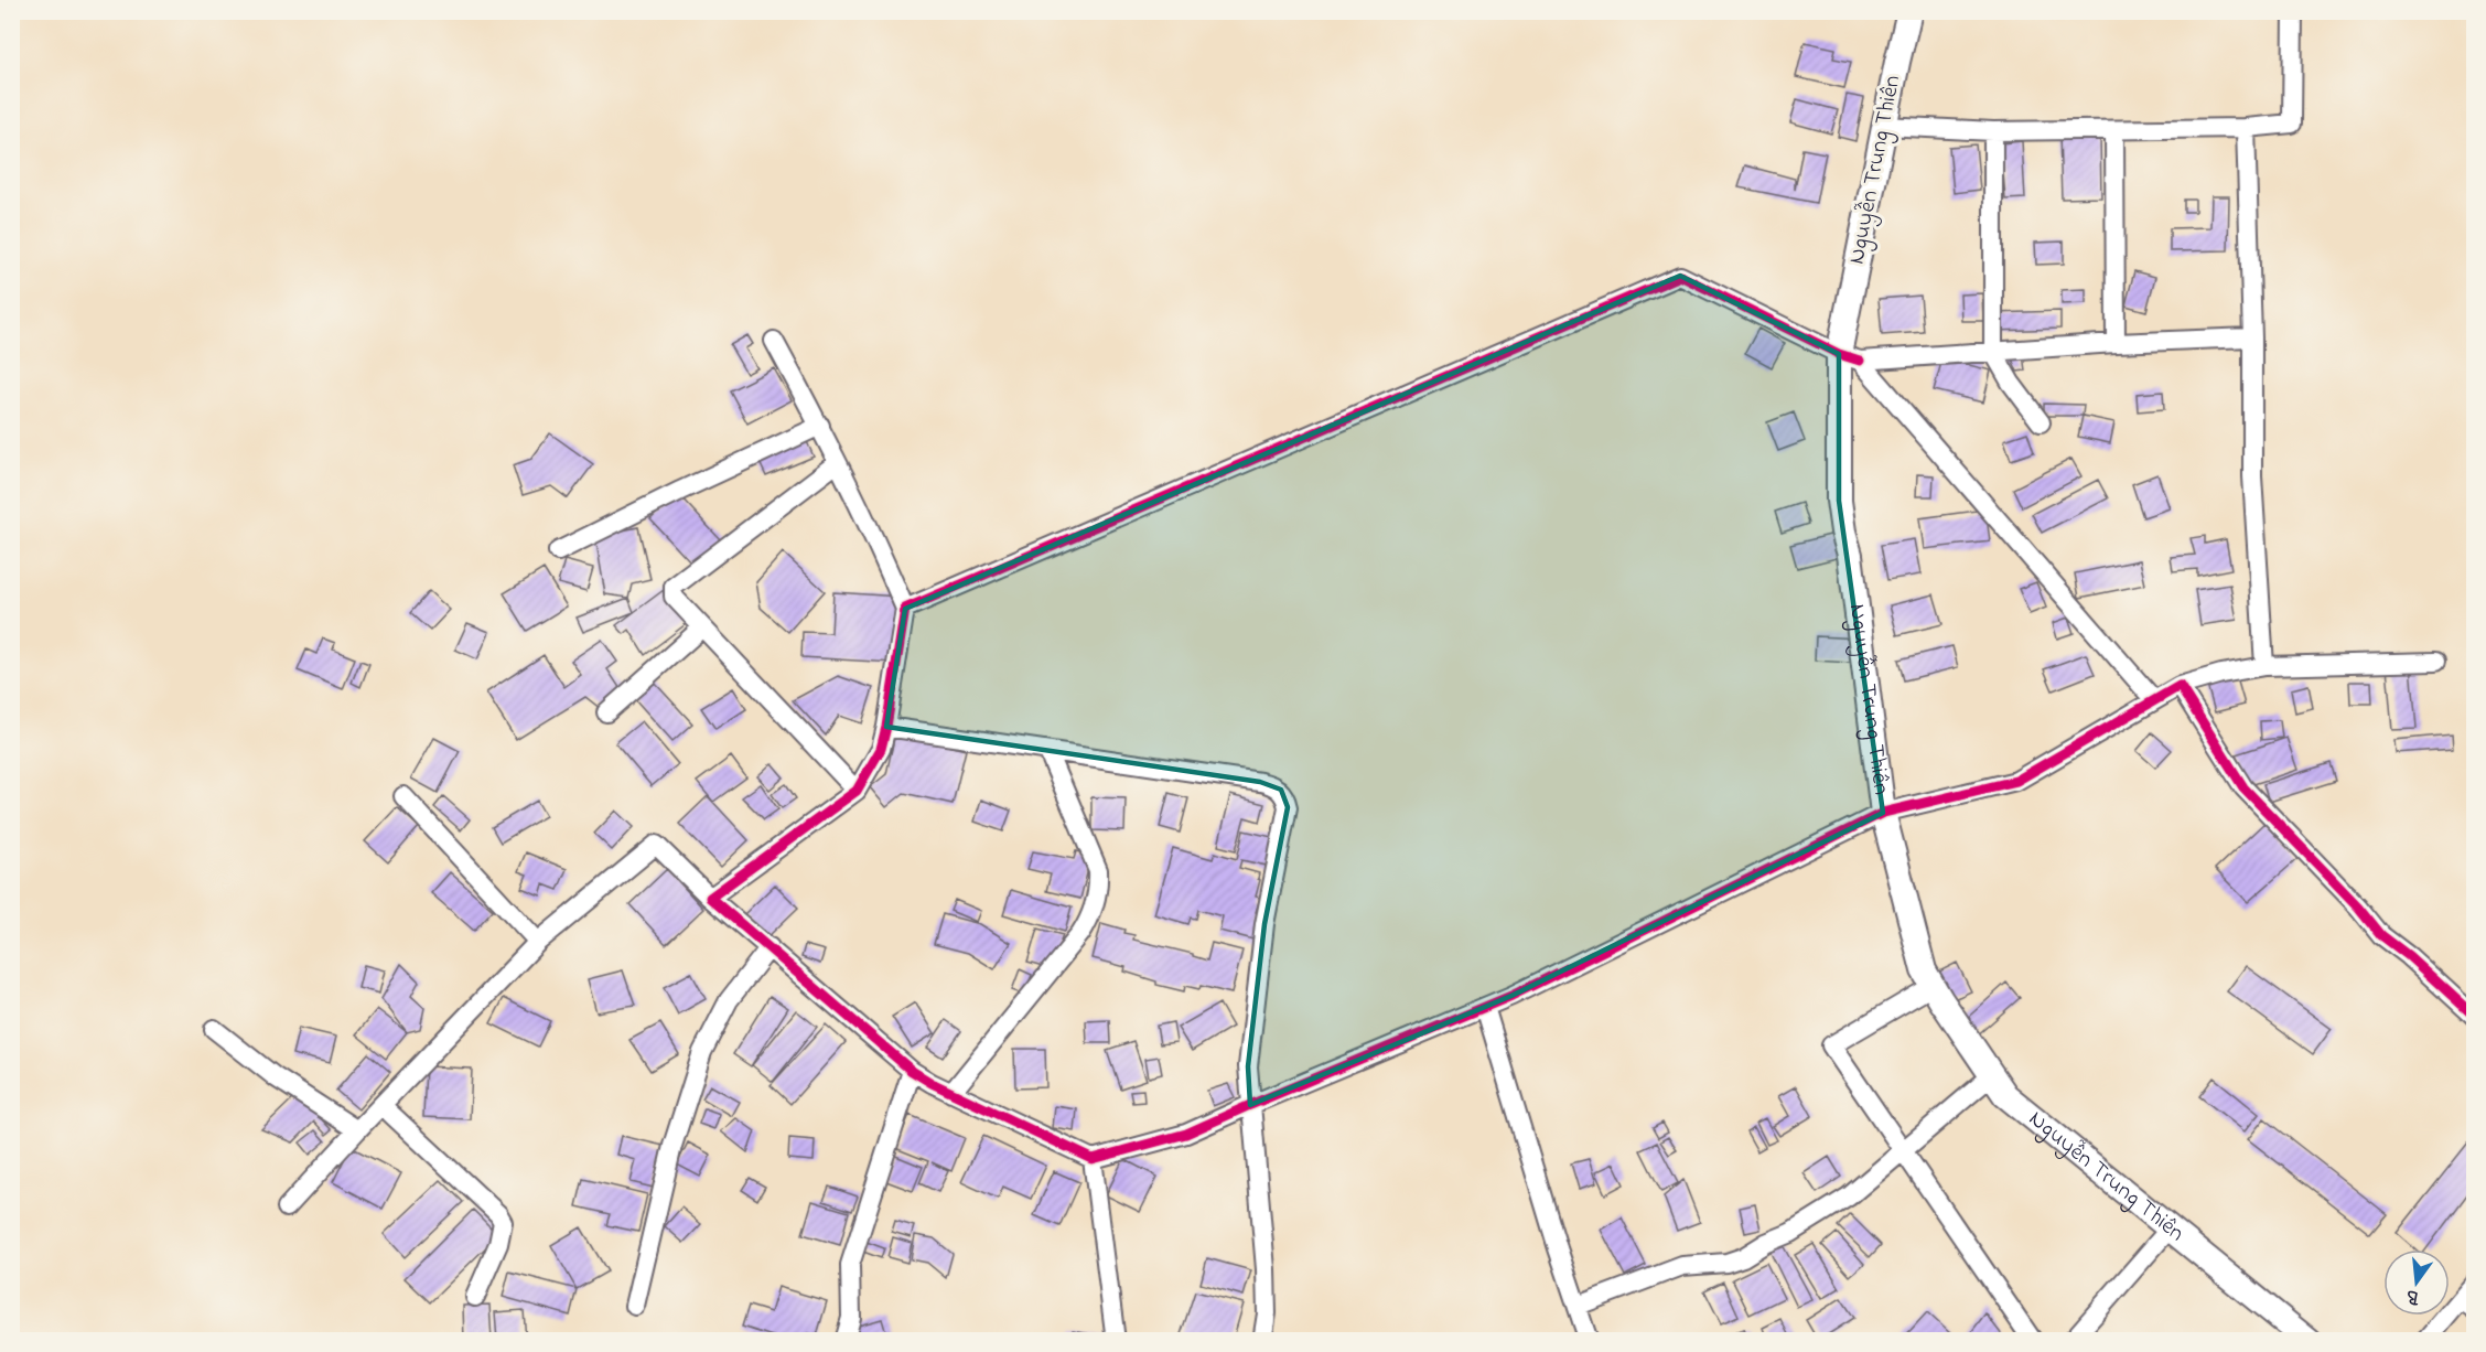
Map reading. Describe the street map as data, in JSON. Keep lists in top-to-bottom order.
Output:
{
  "streets": {
    "street": ["Nguyễn Trung Thiên"]
  },
  "north": "bottom"
}
